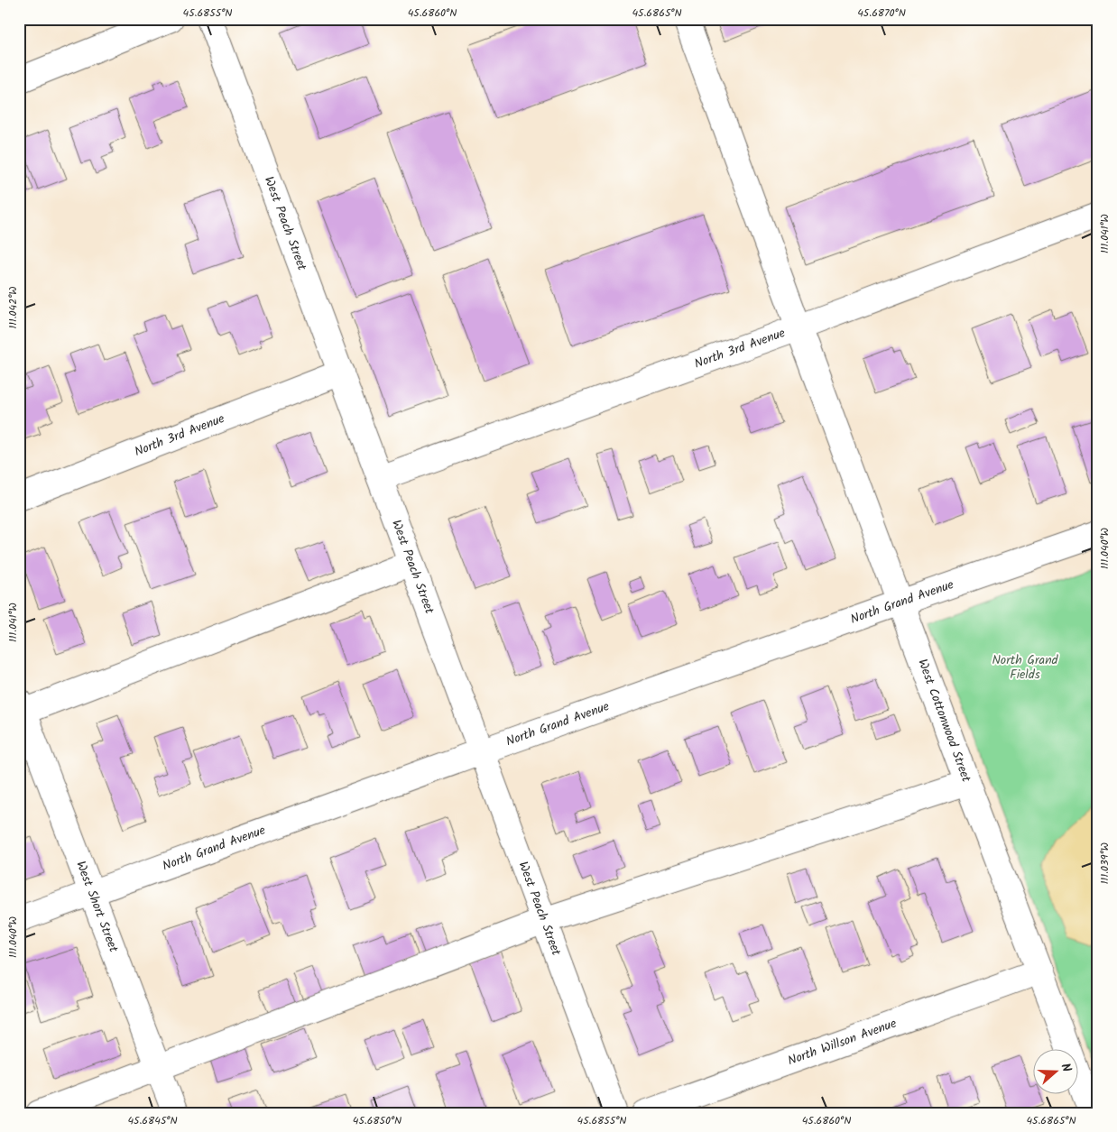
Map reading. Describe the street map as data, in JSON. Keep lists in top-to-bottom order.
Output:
{
  "streets": {
    "street": [
      "West Peach Street",
      "North 3rd Avenue",
      "North Grand Avenue",
      "West Cottonwood Street",
      "West Short Street",
      "North Willson Avenue"
    ]
  },
  "crossings": [
    ["West Peach Street", "North 3rd Avenue"],
    ["West Peach Street", "North Grand Avenue"],
    ["North 3rd Avenue", "West Cottonwood Street"],
    ["North Grand Avenue", "West Cottonwood Street"],
    ["North Grand Avenue", "West Short Street"],
    ["West Cottonwood Street", "North Willson Avenue"]
  ],
  "parks": ["North Grand Fields"],
  "north": "right",
  "coordinates": [
    "45.6855°N",
    "45.6860°N",
    "45.6865°N",
    "45.6870°N",
    "111.041°W",
    "111.042°W",
    "111.040°W",
    "111.039°W",
    "45.6845°N",
    "45.6850°N"
  ]
}
